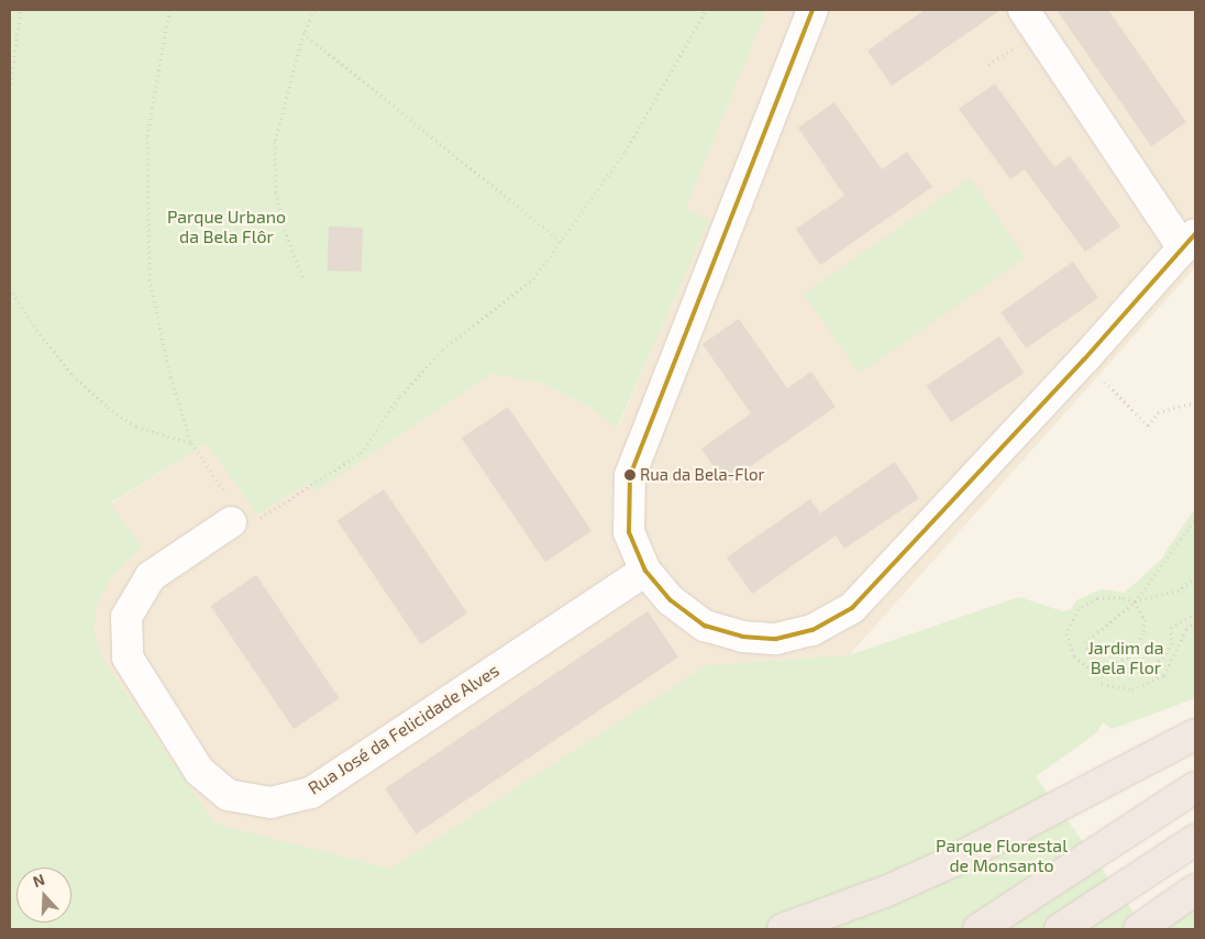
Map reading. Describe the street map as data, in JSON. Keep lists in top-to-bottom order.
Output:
{
  "streets": {
    "street": ["Rua José da Felicidade Alves"]
  },
  "parks": ["Parque Urbano da Bela Flôr", "Jardim da Bela Flor", "Parque Florestal de Monsanto"],
  "places": ["Rua da Bela-Flor"],
  "north": "top"
}
